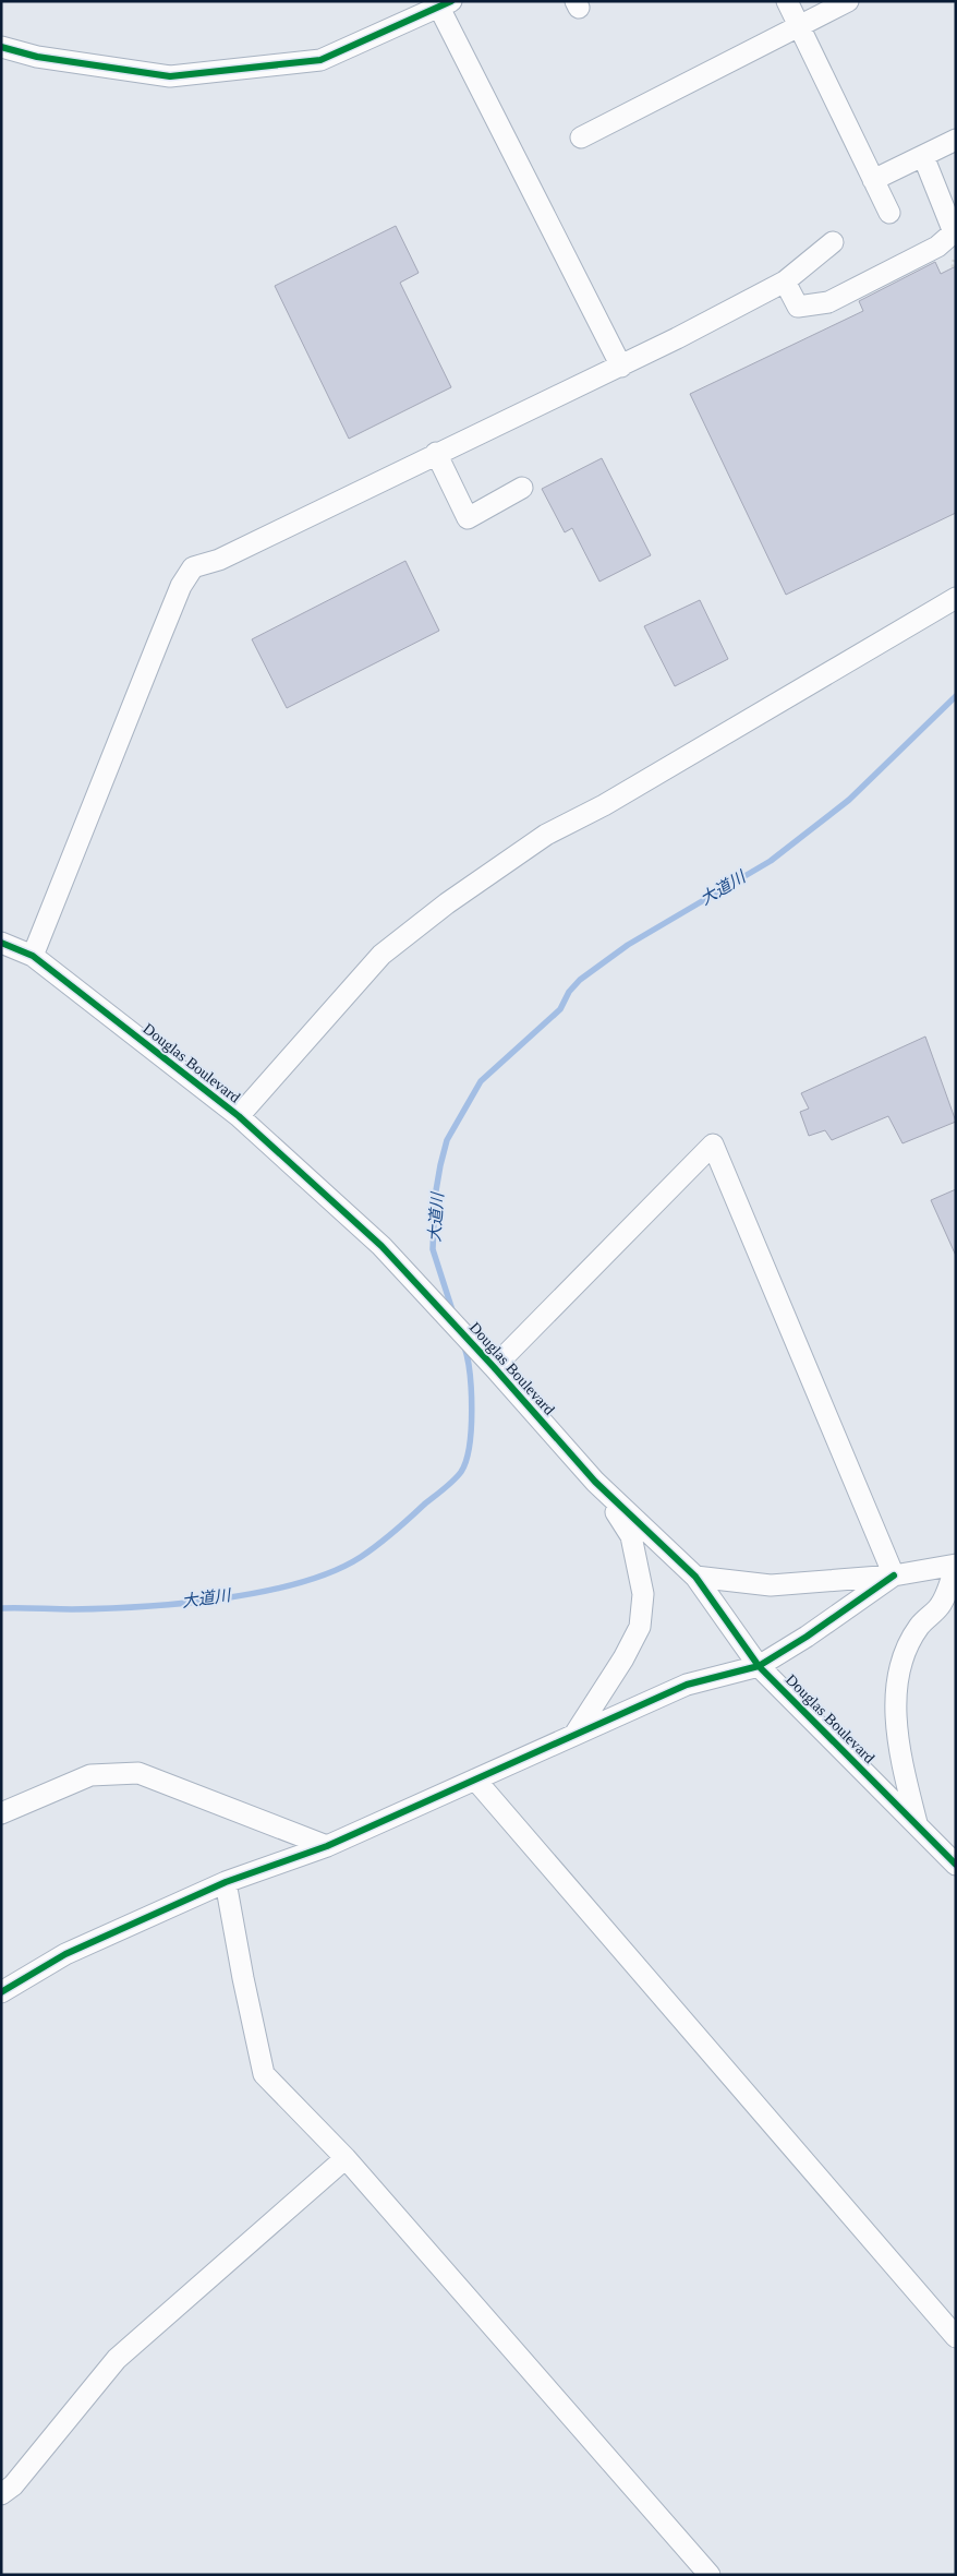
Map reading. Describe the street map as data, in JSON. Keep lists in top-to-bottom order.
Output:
{
  "streets": {
    "street": ["Douglas Boulevard"]
  },
  "water": ["大道川"]
}
